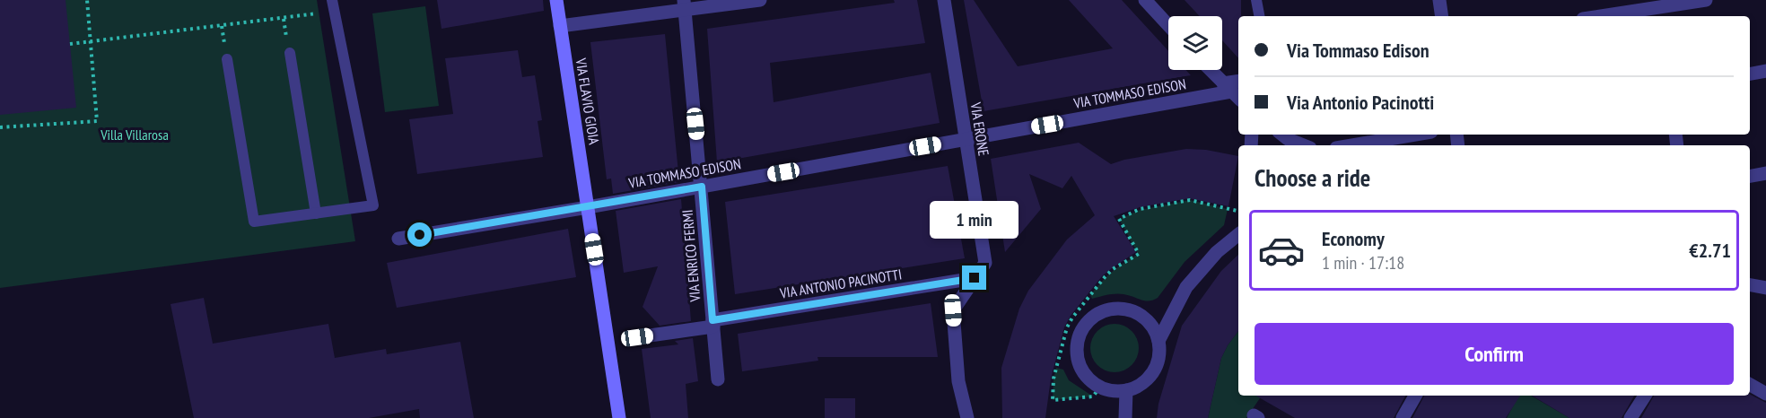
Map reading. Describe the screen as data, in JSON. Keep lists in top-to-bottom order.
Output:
{
  "streets": {
    "main road": ["VIA FLAVIO GIOIA"],
    "street": [
      "VIA TOMMASO EDISON",
      "VIA ERONE",
      "VIA ENRICO FERMI",
      "VIA ANTONIO PACINOTTI"
    ]
  },
  "crossings": [
    ["VIA TOMMASO EDISON", "VIA FLAVIO GIOIA"],
    ["VIA TOMMASO EDISON", "VIA ERONE"],
    ["VIA TOMMASO EDISON", "VIA ENRICO FERMI"],
    ["VIA ERONE", "VIA ANTONIO PACINOTTI"],
    ["VIA ENRICO FERMI", "VIA ANTONIO PACINOTTI"]
  ],
  "parks": ["Villa Villarosa"],
  "page": {
    "banner": ["Via Tommaso Edison", "Via Antonio Pacinotti"],
    "heading": "Choose a ride",
    "bubble": "1 min",
    "list": [
      {
        "name": "Economy",
        "note": "1 min · 17:18",
        "value": "€2.71"
      }
    ],
    "buttons": "Confirm"
  }
}
